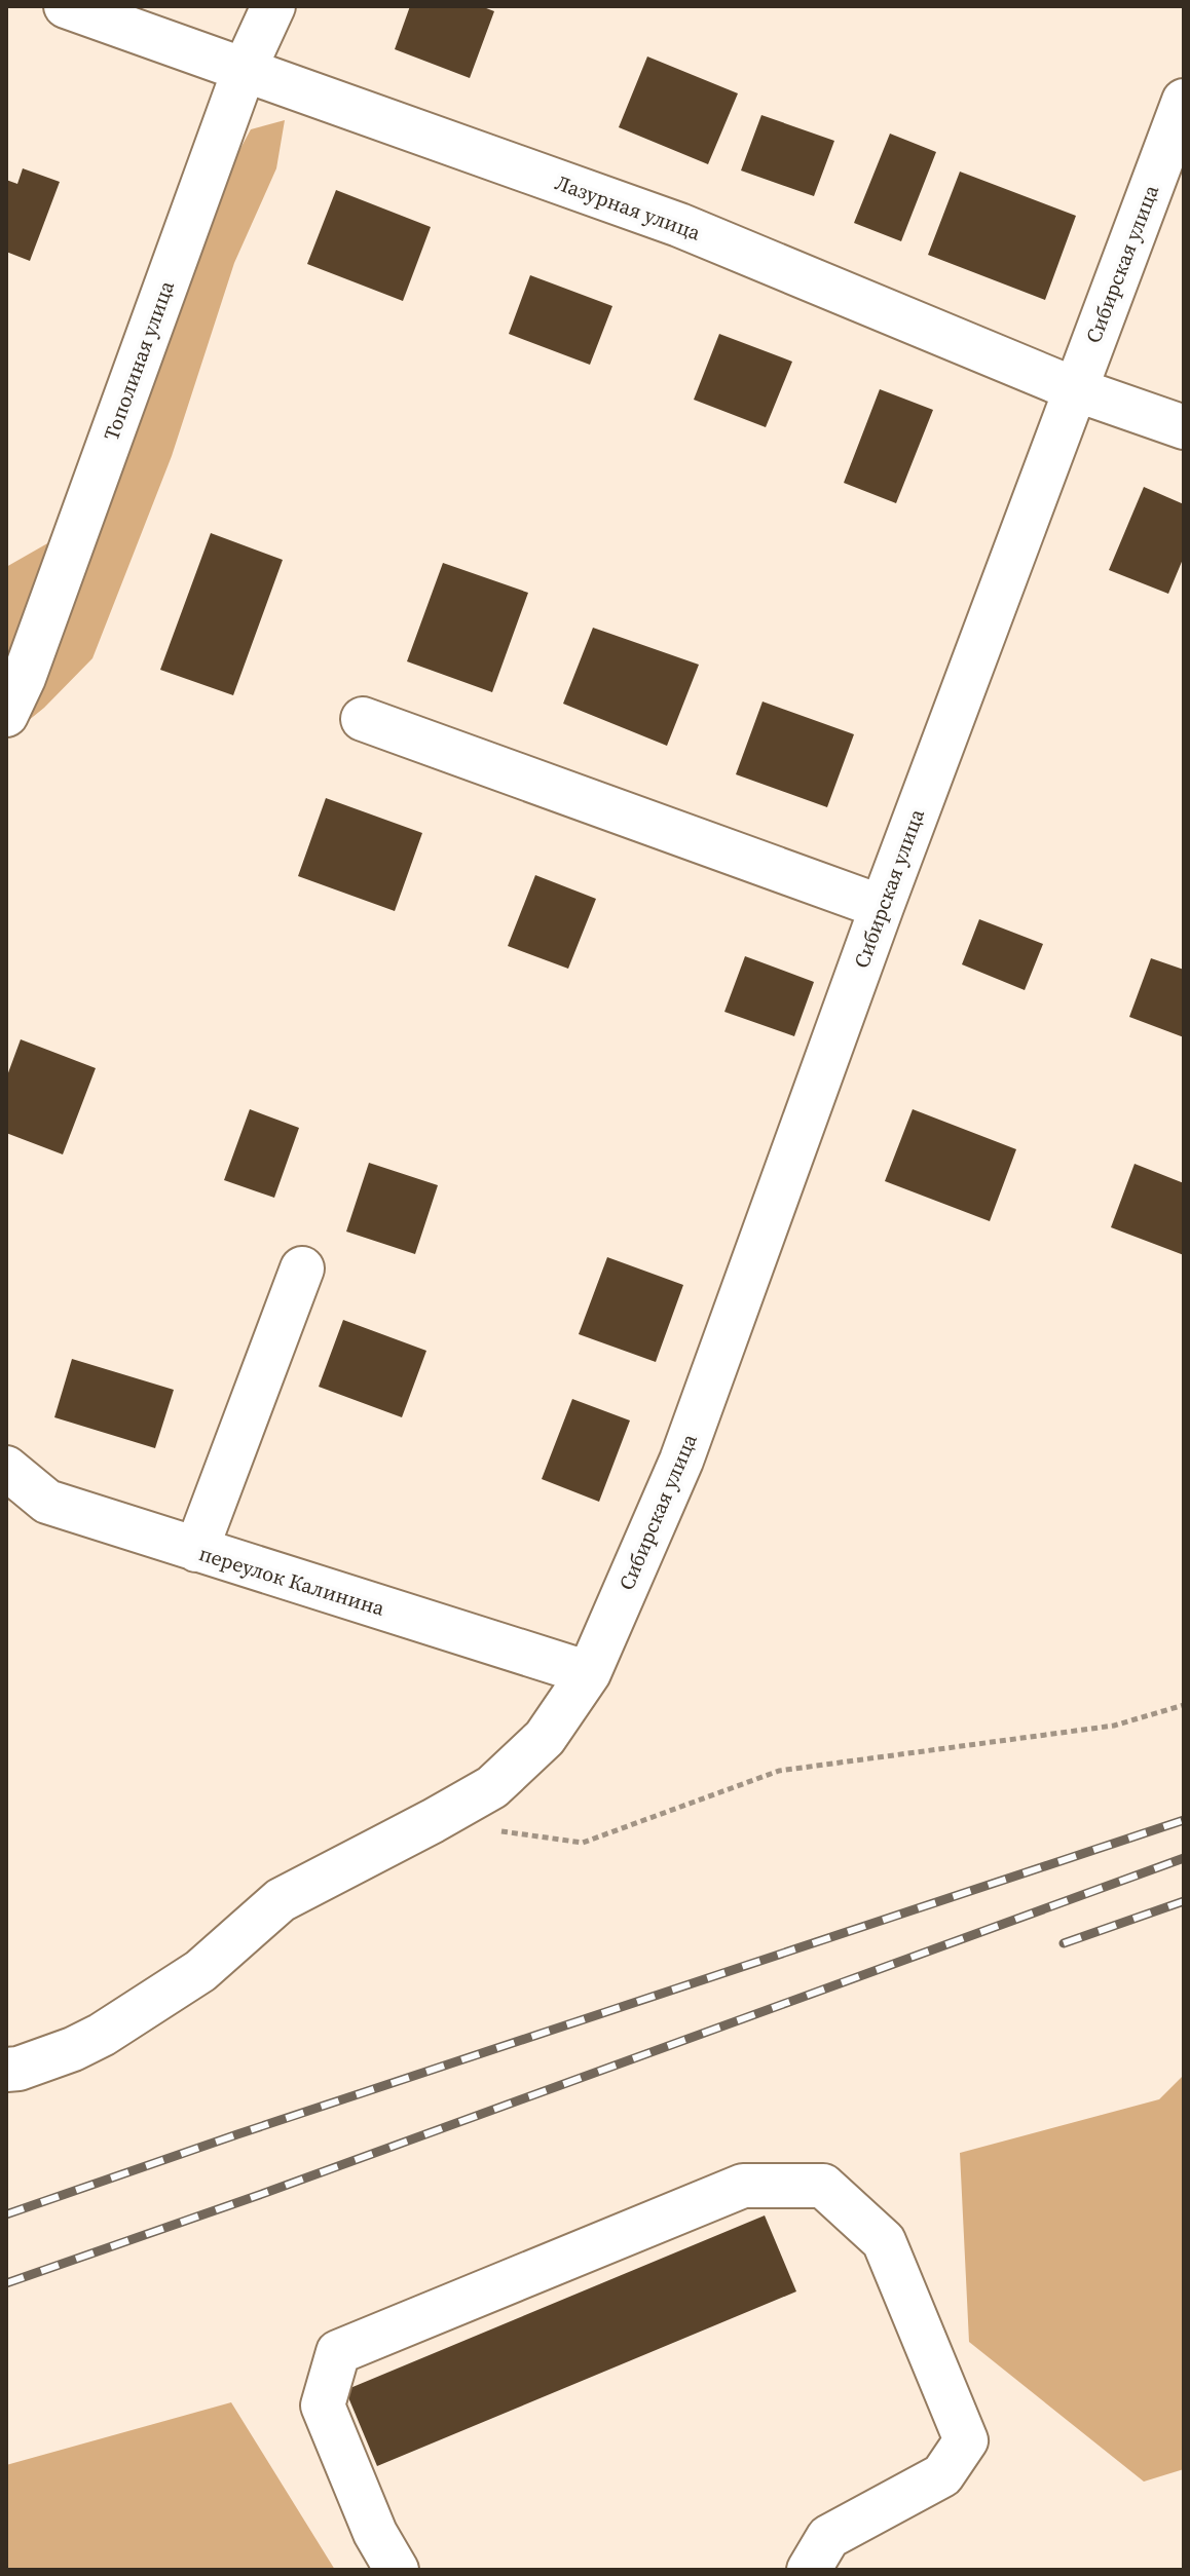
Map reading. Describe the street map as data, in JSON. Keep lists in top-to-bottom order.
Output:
{
  "streets": {
    "street": [
      "Лазурная улица",
      "Сибирская улица",
      "Тополиная улица",
      "переулок Калинина"
    ]
  },
  "crossings": [
    ["Лазурная улица", "Сибирская улица"],
    ["Лазурная улица", "Тополиная улица"],
    ["Сибирская улица", "переулок Калинина"]
  ]
}
